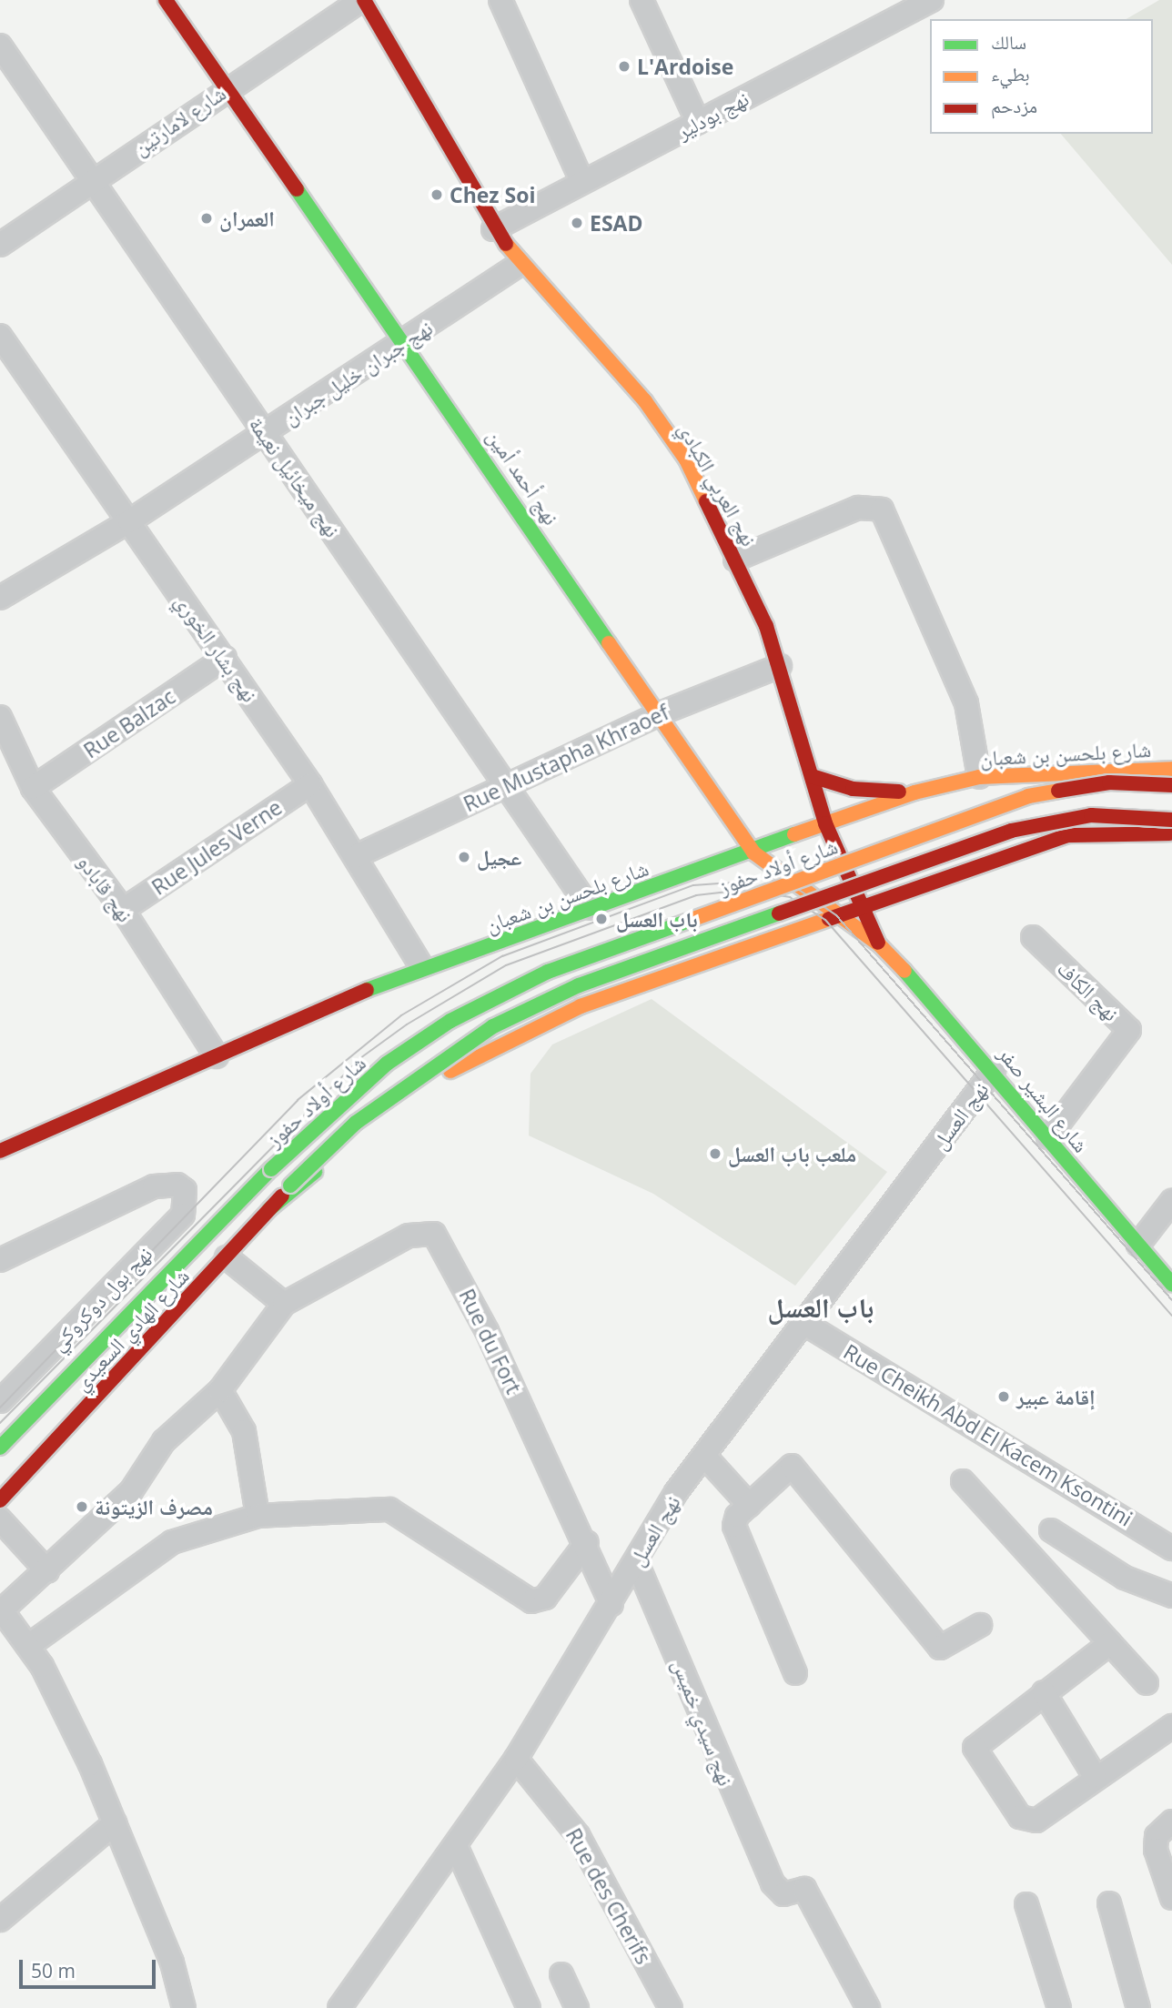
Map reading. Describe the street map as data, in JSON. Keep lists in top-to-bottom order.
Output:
{
  "streets": {
    "street": [
      "نهج بودلير",
      "شارع لامارتين",
      "نهج جبران خليل جبران",
      "نهج ميخائيل نعيمة",
      "نهج أحمد أمين",
      "نهج العربي الكبادي",
      "نهج بشار الخوري",
      "Rue Balzac",
      "شارع بلحسن بن شعبان",
      "Rue Mustapha Khraoef",
      "Rue Jules Verne",
      "شارع أولاد حفوز",
      "نهج قابادو",
      "نهج الكاف",
      "شارع البشير صفر",
      "نهج العسل",
      "نهج بول دوكروكي",
      "شارع الهادي السعيدي",
      "Rue du Fort",
      "Rue Cheikh Abd El Kacem Ksontini",
      "نهج سيدي خميس",
      "Rue des Cherifs"
    ]
  },
  "crossings": [
    ["نهج بودلير", "نهج العربي الكبادي"],
    ["شارع لامارتين", "نهج ميخائيل نعيمة"],
    ["شارع لامارتين", "نهج أحمد أمين"],
    ["شارع لامارتين", "نهج العربي الكبادي"],
    ["نهج جبران خليل جبران", "نهج ميخائيل نعيمة"],
    ["نهج جبران خليل جبران", "نهج أحمد أمين"],
    ["نهج جبران خليل جبران", "نهج العربي الكبادي"],
    ["نهج جبران خليل جبران", "نهج بشار الخوري"],
    ["نهج ميخائيل نعيمة", "شارع بلحسن بن شعبان"],
    ["نهج ميخائيل نعيمة", "Rue Mustapha Khraoef"],
    ["نهج أحمد أمين", "نهج العربي الكبادي"],
    ["نهج أحمد أمين", "شارع بلحسن بن شعبان"],
    ["نهج أحمد أمين", "Rue Mustapha Khraoef"],
    ["نهج أحمد أمين", "شارع البشير صفر"],
    ["نهج العربي الكبادي", "شارع بلحسن بن شعبان"],
    ["نهج العربي الكبادي", "Rue Mustapha Khraoef"],
    ["نهج العربي الكبادي", "شارع البشير صفر"],
    ["نهج بشار الخوري", "Rue Balzac"],
    ["نهج بشار الخوري", "شارع بلحسن بن شعبان"],
    ["نهج بشار الخوري", "Rue Mustapha Khraoef"],
    ["نهج بشار الخوري", "Rue Jules Verne"],
    ["Rue Balzac", "نهج قابادو"],
    ["شارع بلحسن بن شعبان", "نهج قابادو"],
    ["Rue Jules Verne", "نهج قابادو"],
    ["شارع أولاد حفوز", "شارع الهادي السعيدي"],
    ["نهج الكاف", "شارع البشير صفر"],
    ["شارع البشير صفر", "نهج العسل"],
    ["نهج العسل", "Rue du Fort"],
    ["نهج العسل", "Rue Cheikh Abd El Kacem Ksontini"],
    ["نهج العسل", "نهج سيدي خميس"],
    ["نهج العسل", "Rue des Cherifs"]
  ],
  "districts": ["باب العسل"],
  "places": [
    "L'Ardoise",
    "Chez Soi",
    "العمران",
    "ESAD",
    "عجيل",
    "باب العسل",
    "ملعب باب العسل",
    "إقامة عبير",
    "مصرف الزيتونة"
  ],
  "legend": ["سالك", "بطيء", "مزدحم"],
  "scale_bar": "50 m"
}
